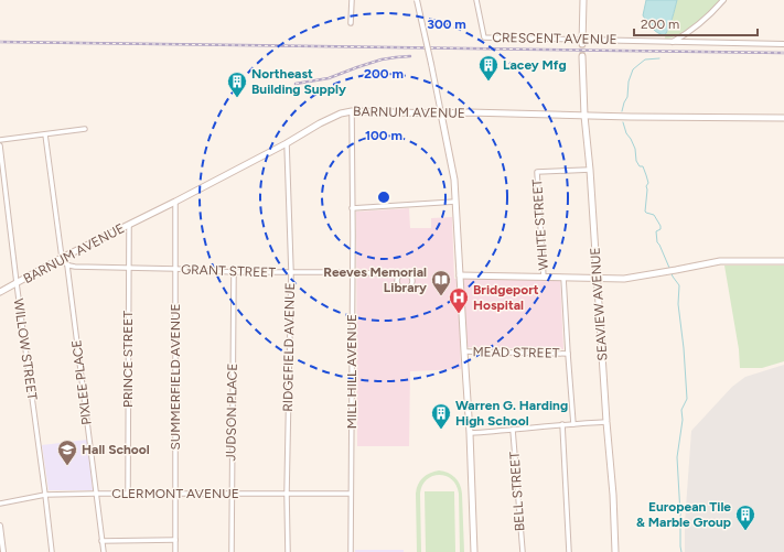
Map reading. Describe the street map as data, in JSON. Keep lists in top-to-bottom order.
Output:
{
  "streets": {
    "main road": ["BARNUM AVENUE", "SEAVIEW AVENUE"],
    "street": [
      "CRESCENT AVENUE",
      "WHITE STREET",
      "GRANT STREET",
      "RIDGEFIELD AVENUE",
      "WILLOW STREET",
      "MEAD STREET",
      "PRINCE STREET",
      "MILL HILL AVENUE",
      "SUMMERFIELD AVENUE",
      "PIXLEE PLACE",
      "JUDSON PLACE",
      "BELL STREET",
      "CLERMONT AVENUE"
    ]
  },
  "crossings": [
    ["BARNUM AVENUE", "SEAVIEW AVENUE"],
    ["BARNUM AVENUE", "RIDGEFIELD AVENUE"],
    ["BARNUM AVENUE", "WILLOW STREET"],
    ["BARNUM AVENUE", "PRINCE STREET"],
    ["BARNUM AVENUE", "MILL HILL AVENUE"],
    ["BARNUM AVENUE", "SUMMERFIELD AVENUE"],
    ["WHITE STREET", "SEAVIEW AVENUE"],
    ["GRANT STREET", "RIDGEFIELD AVENUE"],
    ["GRANT STREET", "PRINCE STREET"],
    ["GRANT STREET", "MILL HILL AVENUE"],
    ["GRANT STREET", "SUMMERFIELD AVENUE"],
    ["GRANT STREET", "PIXLEE PLACE"],
    ["GRANT STREET", "JUDSON PLACE"],
    ["RIDGEFIELD AVENUE", "CLERMONT AVENUE"],
    ["WILLOW STREET", "CLERMONT AVENUE"],
    ["PRINCE STREET", "CLERMONT AVENUE"],
    ["MILL HILL AVENUE", "CLERMONT AVENUE"],
    ["SUMMERFIELD AVENUE", "CLERMONT AVENUE"],
    ["PIXLEE PLACE", "CLERMONT AVENUE"],
    ["JUDSON PLACE", "CLERMONT AVENUE"]
  ],
  "places": {
    "building": [
      "Lacey Mfg",
      "Northeast Building Supply",
      "Warren G. Harding High School",
      "European Tile & Marble Group"
    ],
    "library": ["Reeves Memorial Library"],
    "hospital": ["Bridgeport Hospital"],
    "school or university": ["Hall School"]
  },
  "scale_bar": "200 m",
  "rings": ["300 m", "200 m", "100 m"]
}
